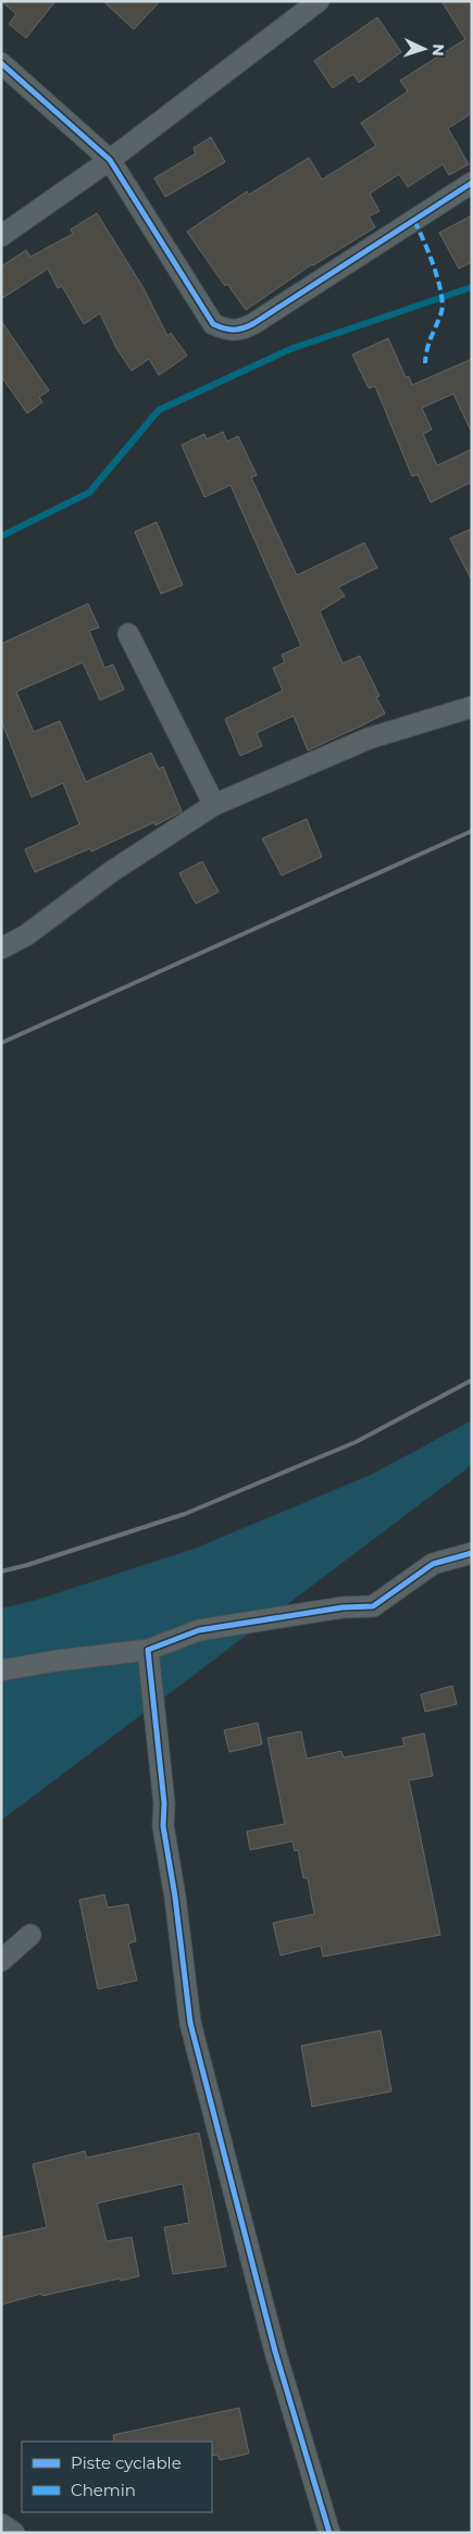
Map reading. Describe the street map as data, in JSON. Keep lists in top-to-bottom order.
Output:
{
  "legend": ["Piste cyclable", "Chemin"],
  "north": "right"
}
